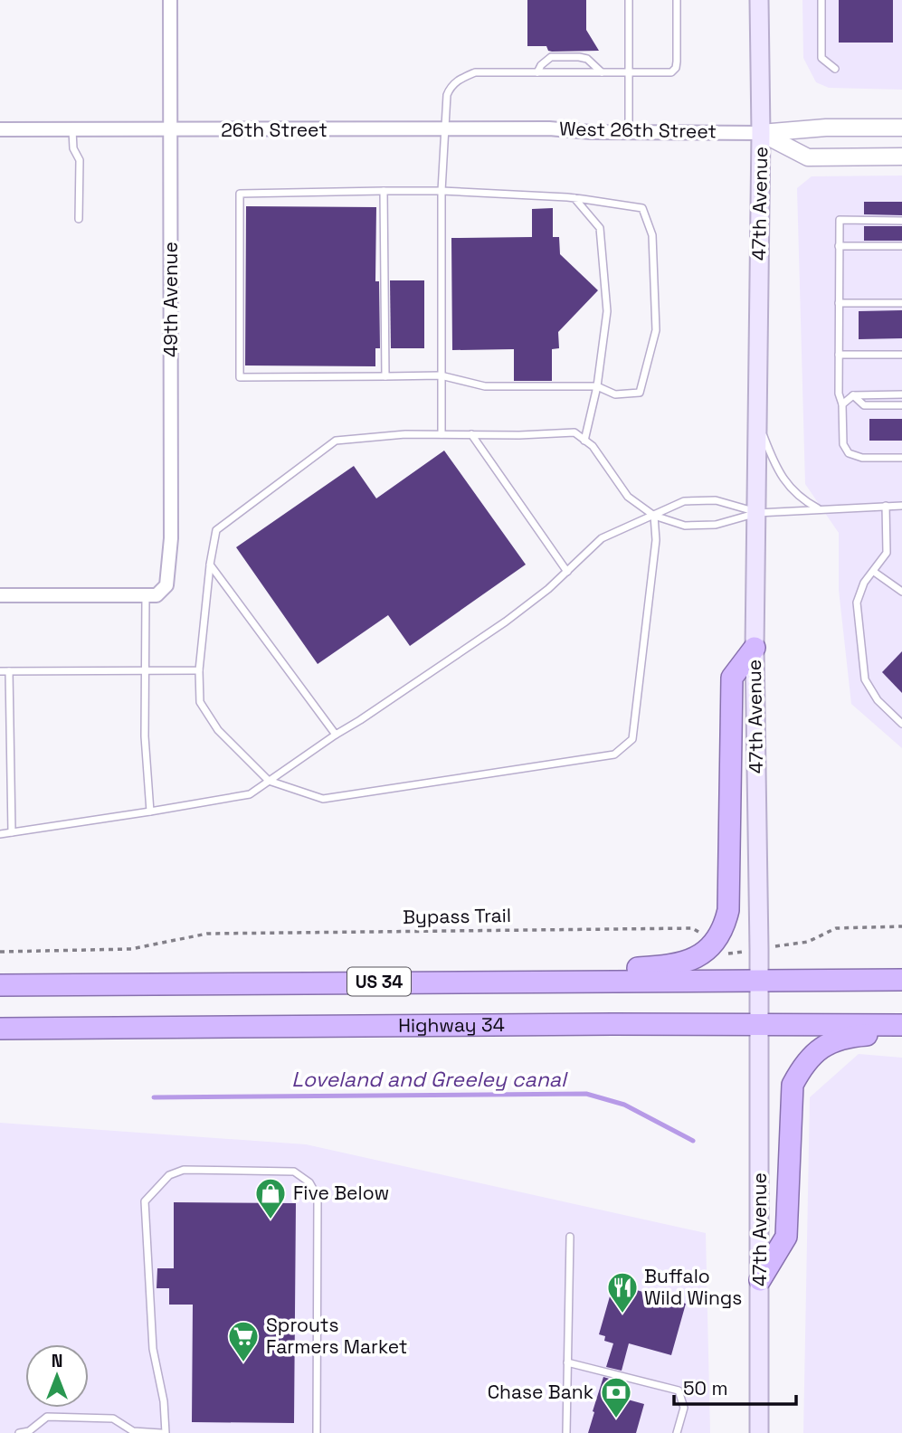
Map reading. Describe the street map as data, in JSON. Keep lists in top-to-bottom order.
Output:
{
  "streets": {
    "highway": ["US 34", "Highway 34"],
    "main road": ["47th Avenue"],
    "street": ["26th Street", "West 26th Street", "49th Avenue"],
    "path": ["Bypass Trail"]
  },
  "crossings": [
    ["26th Street", "West 26th Street"],
    ["26th Street", "49th Avenue"],
    ["West 26th Street", "47th Avenue"],
    ["47th Avenue", "Bypass Trail"],
    ["47th Avenue", "US 34"],
    ["47th Avenue", "Highway 34"]
  ],
  "water": ["Loveland and Greeley canal"],
  "places": {
    "shop": ["Five Below"],
    "restaurant": ["Buffalo Wild Wings"],
    "supermarket": ["Sprouts Farmers Market"],
    "bank": ["Chase Bank"]
  },
  "scale_bar": "50 m",
  "north": "top"
}
